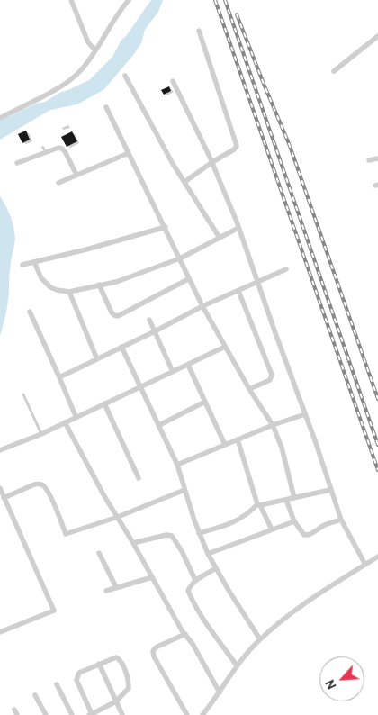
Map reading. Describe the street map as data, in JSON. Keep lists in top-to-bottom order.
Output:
{
  "north": "bottom left"
}
